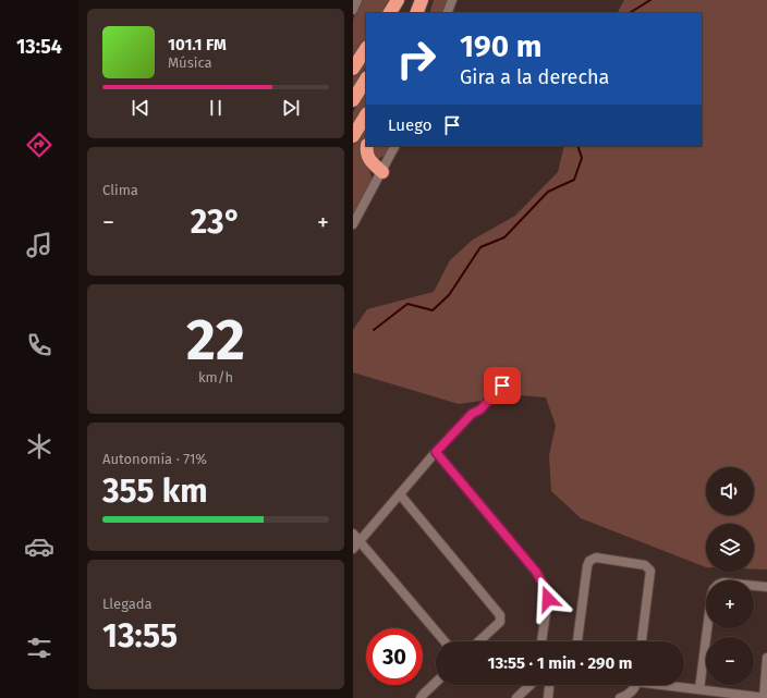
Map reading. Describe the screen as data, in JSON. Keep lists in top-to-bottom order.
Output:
{
  "page": {
    "tabs": "13:54",
    "turn": ["190 m", "Gira a la derecha"],
    "song": ["101.1 FM", "Música"],
    "then": "Luego",
    "tile": [
      "Clima",
      ["22", "km/h"],
      ["Autonomía · 71%", "355 km"],
      ["Llegada", "13:55"]
    ],
    "heat": ["−", "23°", "+"],
    "map_buttons": ["+", "−"],
    "limit": "30",
    "trip": "13:55 · 1 min · 290 m"
  }
}
